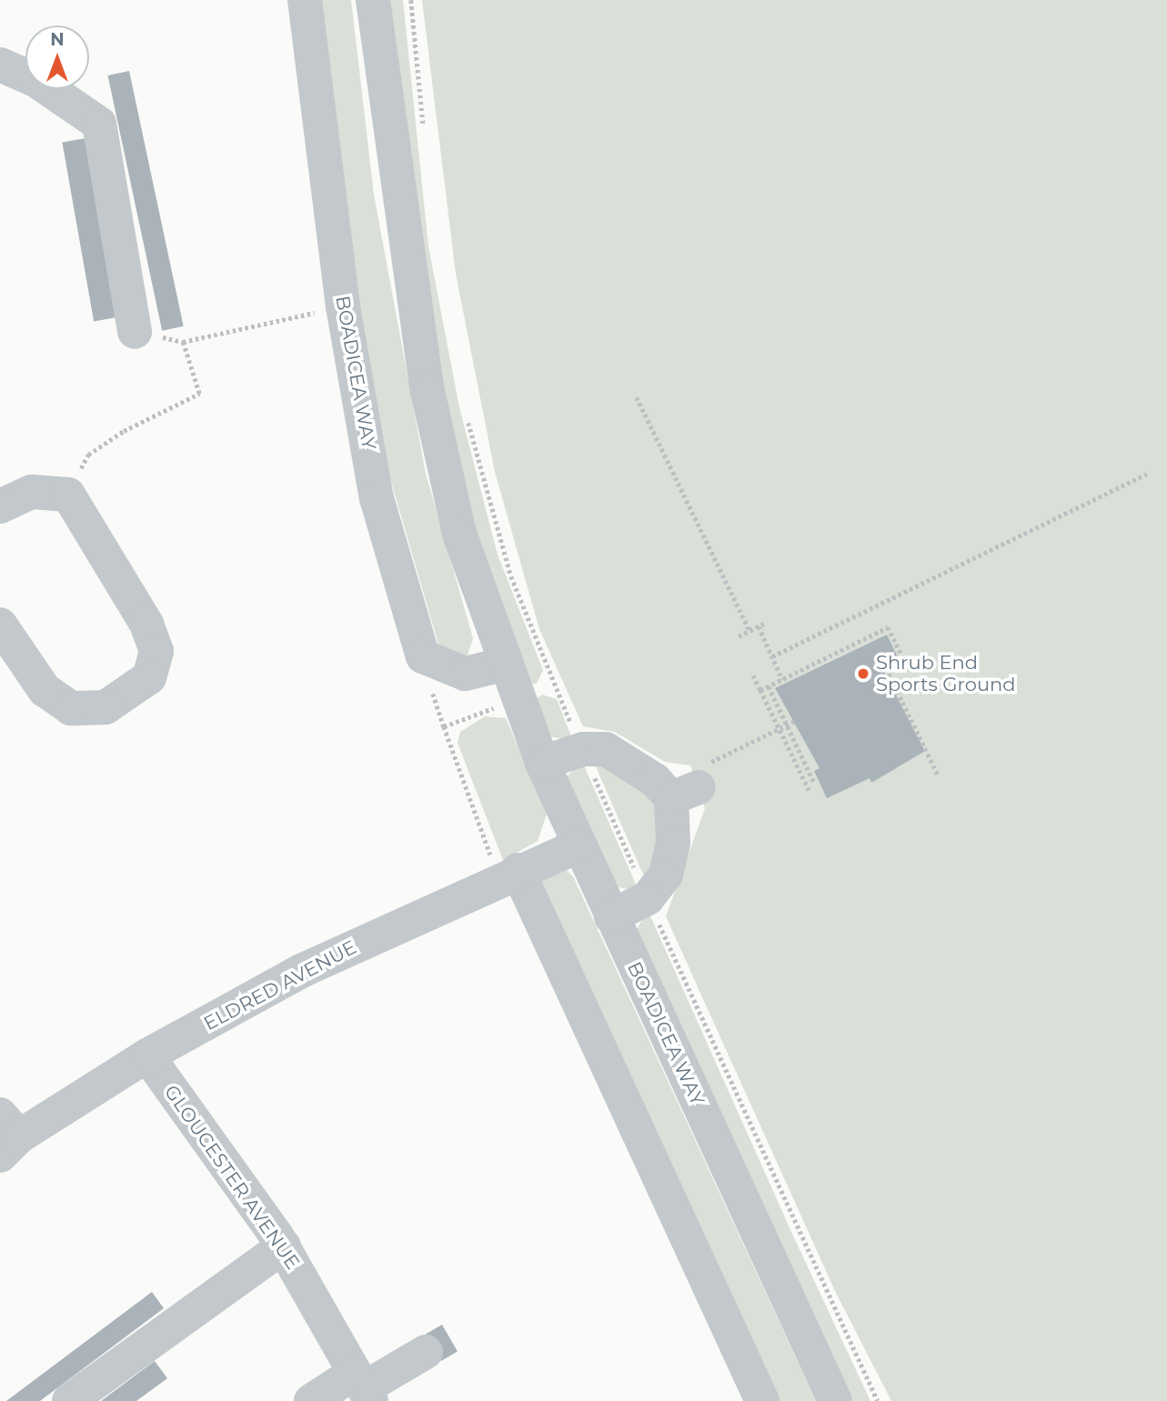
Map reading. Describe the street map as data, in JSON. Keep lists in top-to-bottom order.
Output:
{
  "streets": {
    "street": ["BOADICEA WAY", "ELDRED AVENUE", "GLOUCESTER AVENUE"]
  },
  "crossings": [
    ["BOADICEA WAY", "ELDRED AVENUE"],
    ["ELDRED AVENUE", "GLOUCESTER AVENUE"]
  ],
  "places": ["Shrub End Sports Ground"],
  "north": "top"
}
